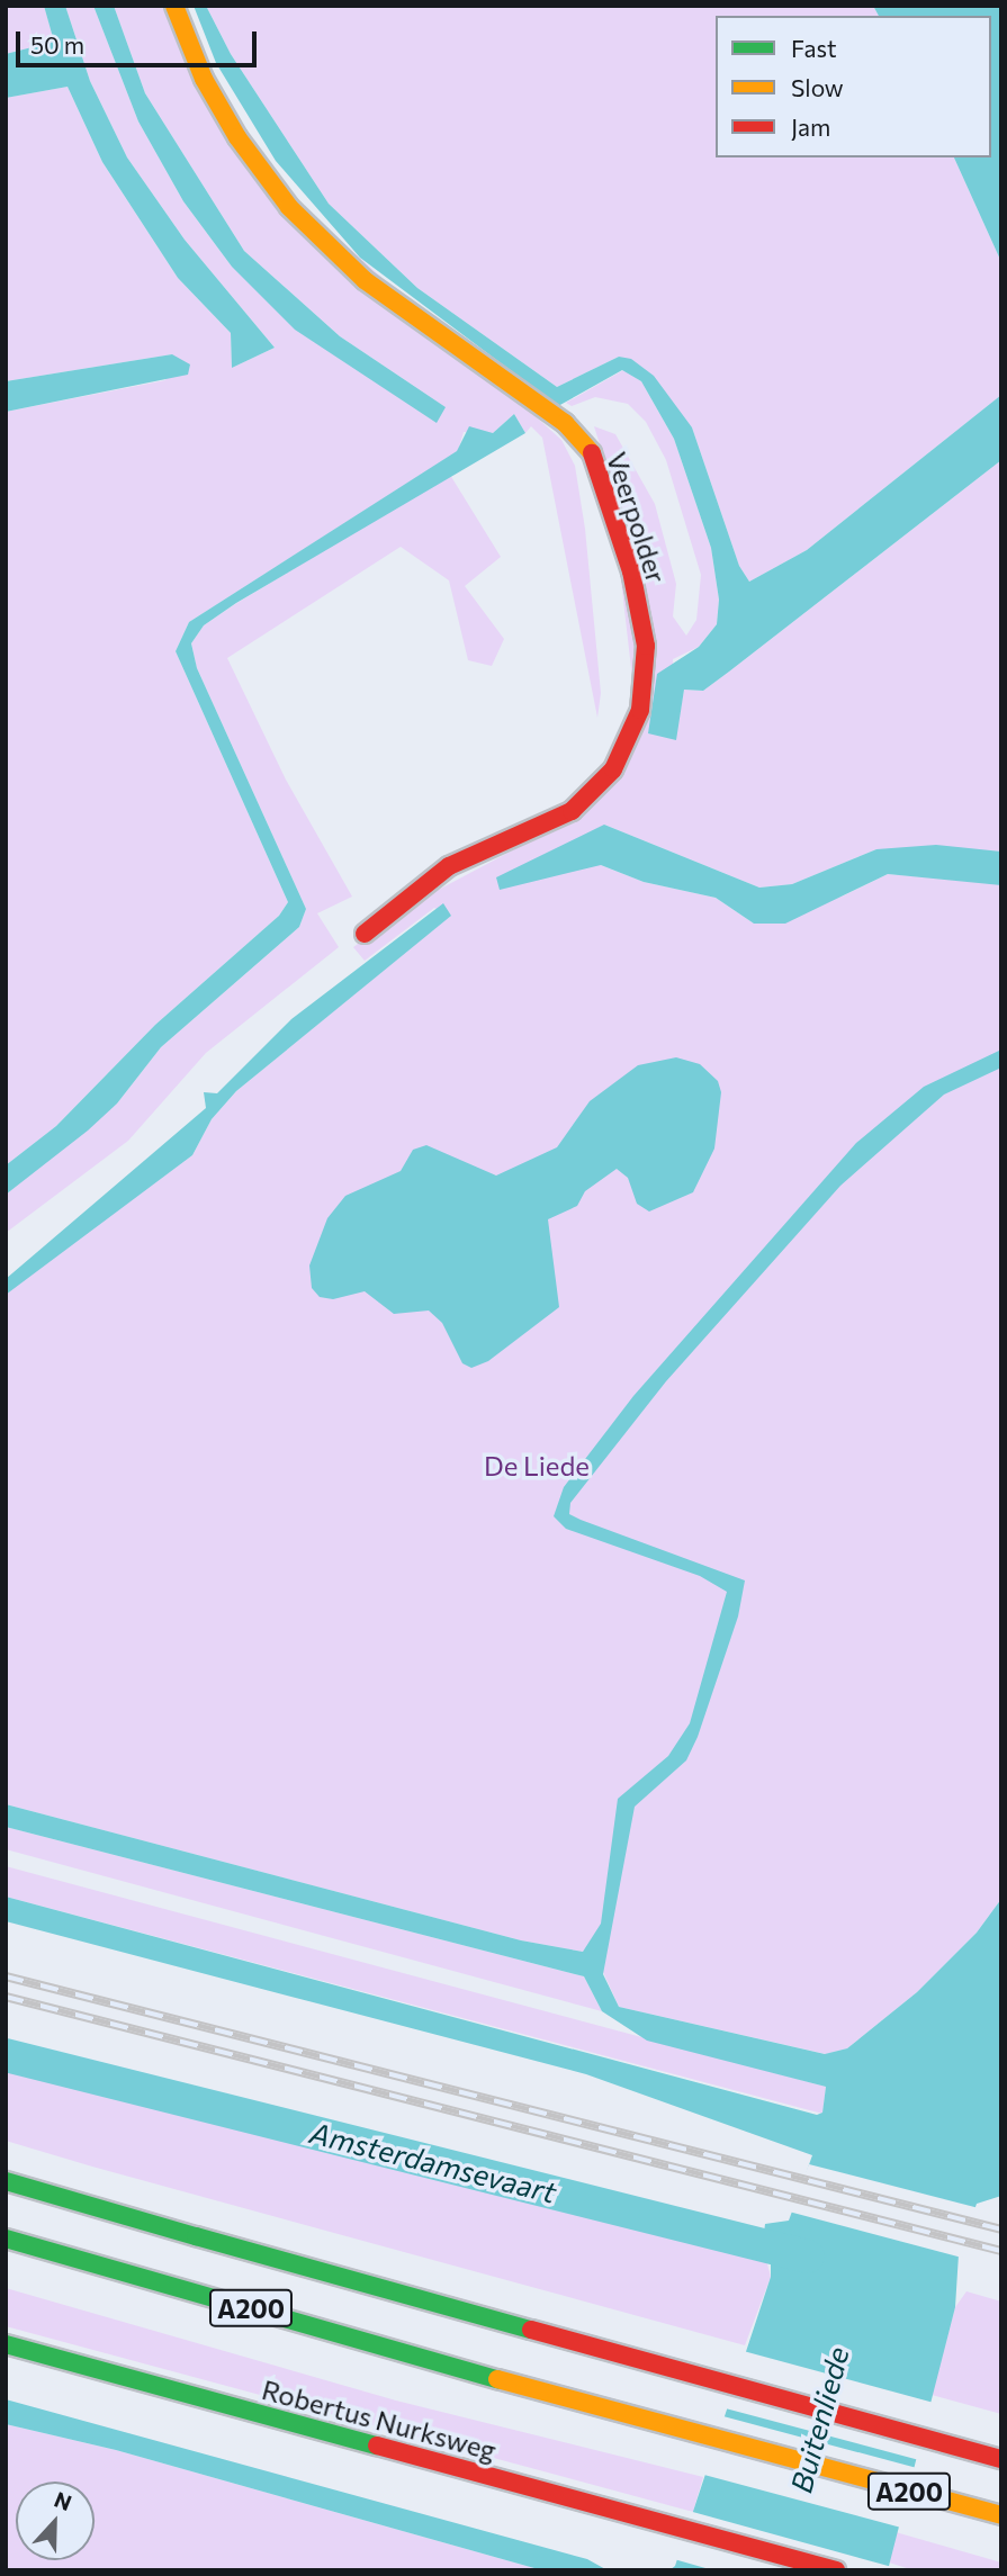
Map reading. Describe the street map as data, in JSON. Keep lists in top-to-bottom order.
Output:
{
  "streets": {
    "main road": ["Veerpolder", "A200", "Robertus Nurksweg"]
  },
  "water": ["Amsterdamsevaart", "Buitenliede"],
  "parks": ["De Liede"],
  "legend": ["Fast", "Slow", "Jam"],
  "scale_bar": "50 m",
  "north": "top"
}
